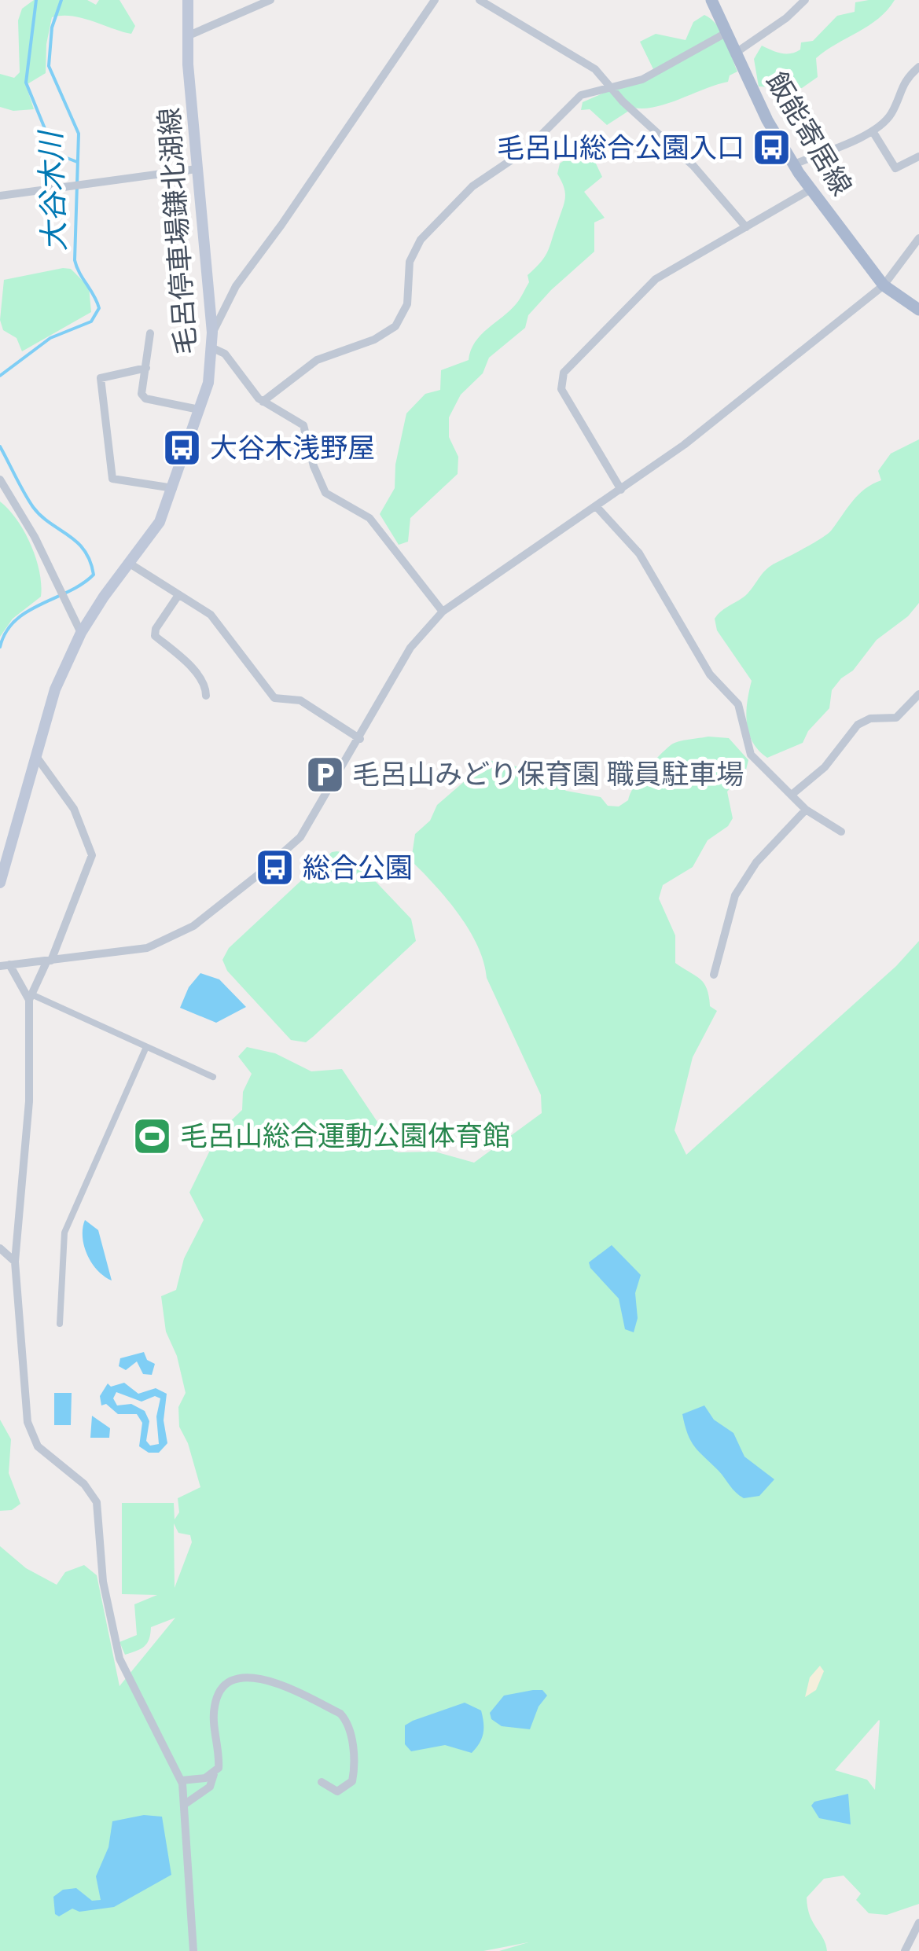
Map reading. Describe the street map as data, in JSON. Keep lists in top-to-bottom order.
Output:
{
  "streets": {
    "main road": ["飯能寄居線", "毛呂停車場鎌北湖線"]
  },
  "water": ["大谷木川"],
  "places": {
    "bus stop": ["毛呂山総合公園入口", "大谷木浅野屋", "総合公園"],
    "parking": ["毛呂山みどり保育園 職員駐車場"],
    "sports": ["毛呂山総合運動公園体育館"]
  }
}
